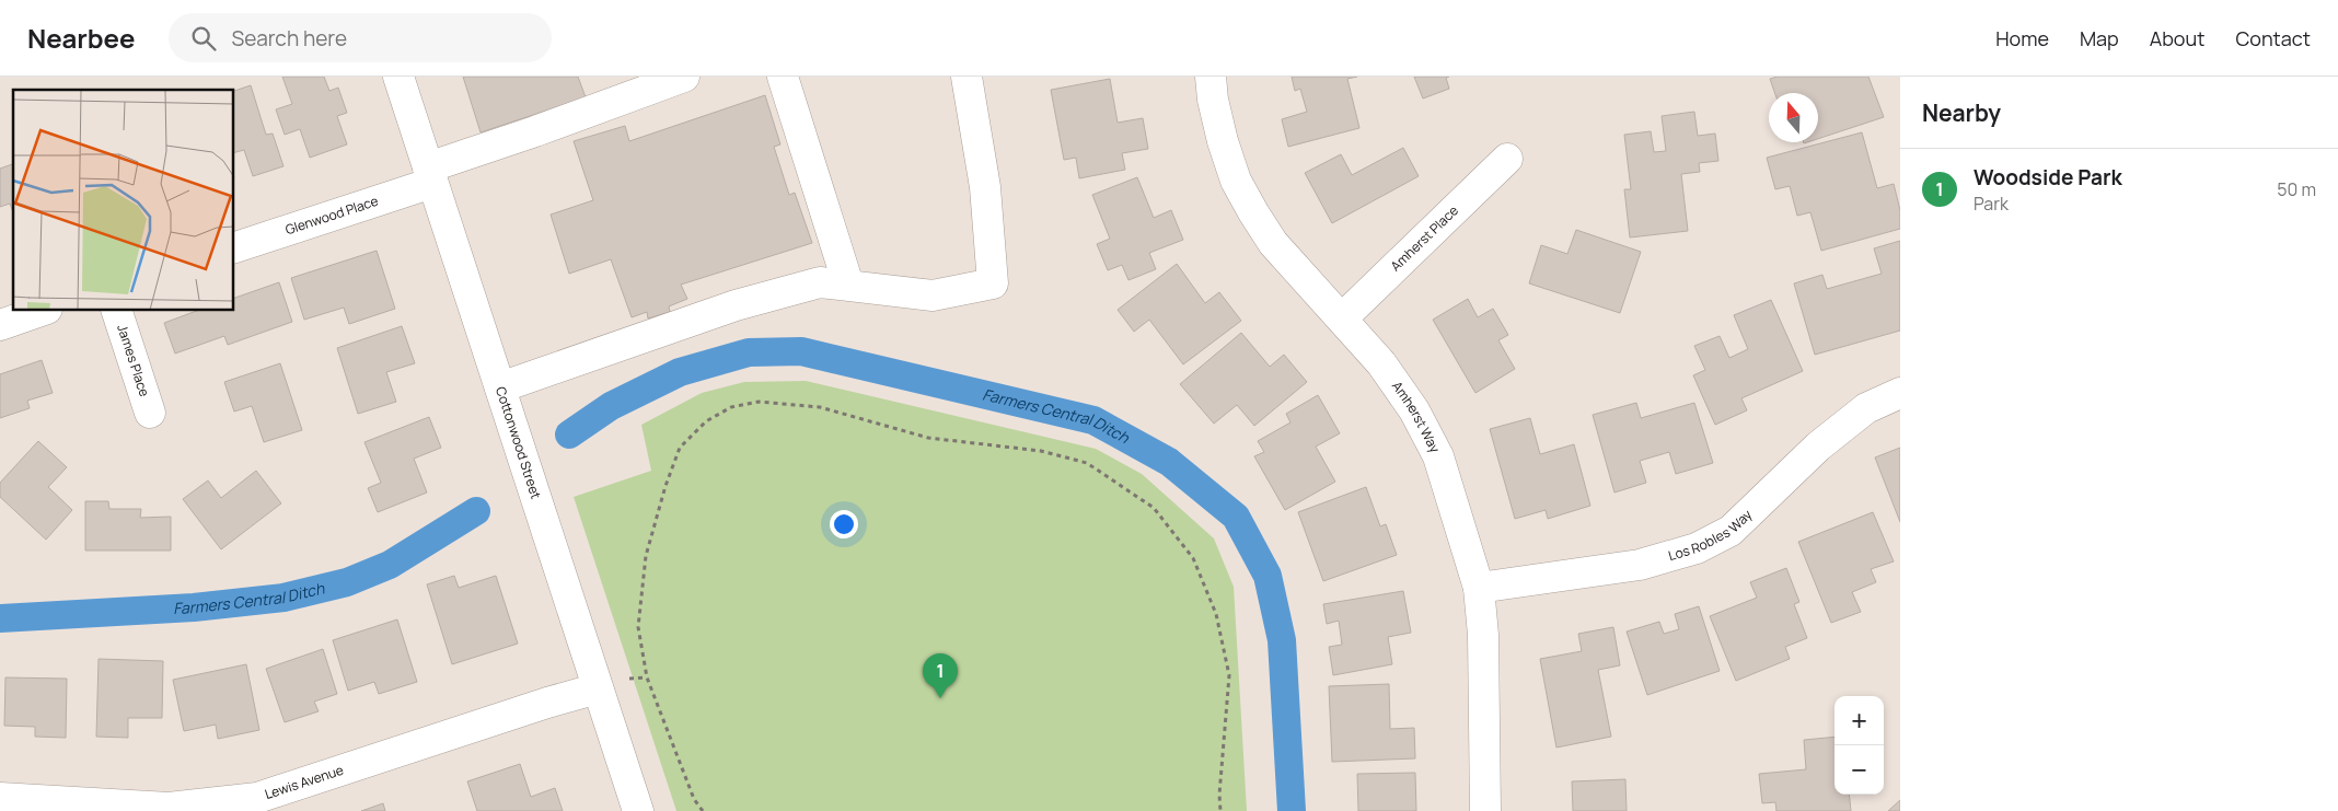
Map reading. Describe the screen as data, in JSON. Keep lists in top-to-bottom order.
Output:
{
  "streets": {
    "street": [
      "Glenwood Place",
      "Amherst Place",
      "James Place",
      "Amherst Way",
      "Cottonwood Street",
      "Los Robles Way",
      "Lewis Avenue"
    ]
  },
  "crossings": [
    ["Glenwood Place", "Cottonwood Street"],
    ["Amherst Place", "Amherst Way"],
    ["Amherst Way", "Los Robles Way"],
    ["Cottonwood Street", "Lewis Avenue"]
  ],
  "water": ["Farmers Central Ditch"],
  "north": "top",
  "page": {
    "header": "Nearbee",
    "search": "Search here",
    "nav": [
      "Home",
      "Map",
      "About",
      "Contact"
    ],
    "heading": "Nearby",
    "list": [
      {
        "mark": "1",
        "name": "Woodside Park",
        "note": "Park",
        "value": "50 m"
      }
    ],
    "pins": "1",
    "map_buttons": ["+", "−"]
  }
}
